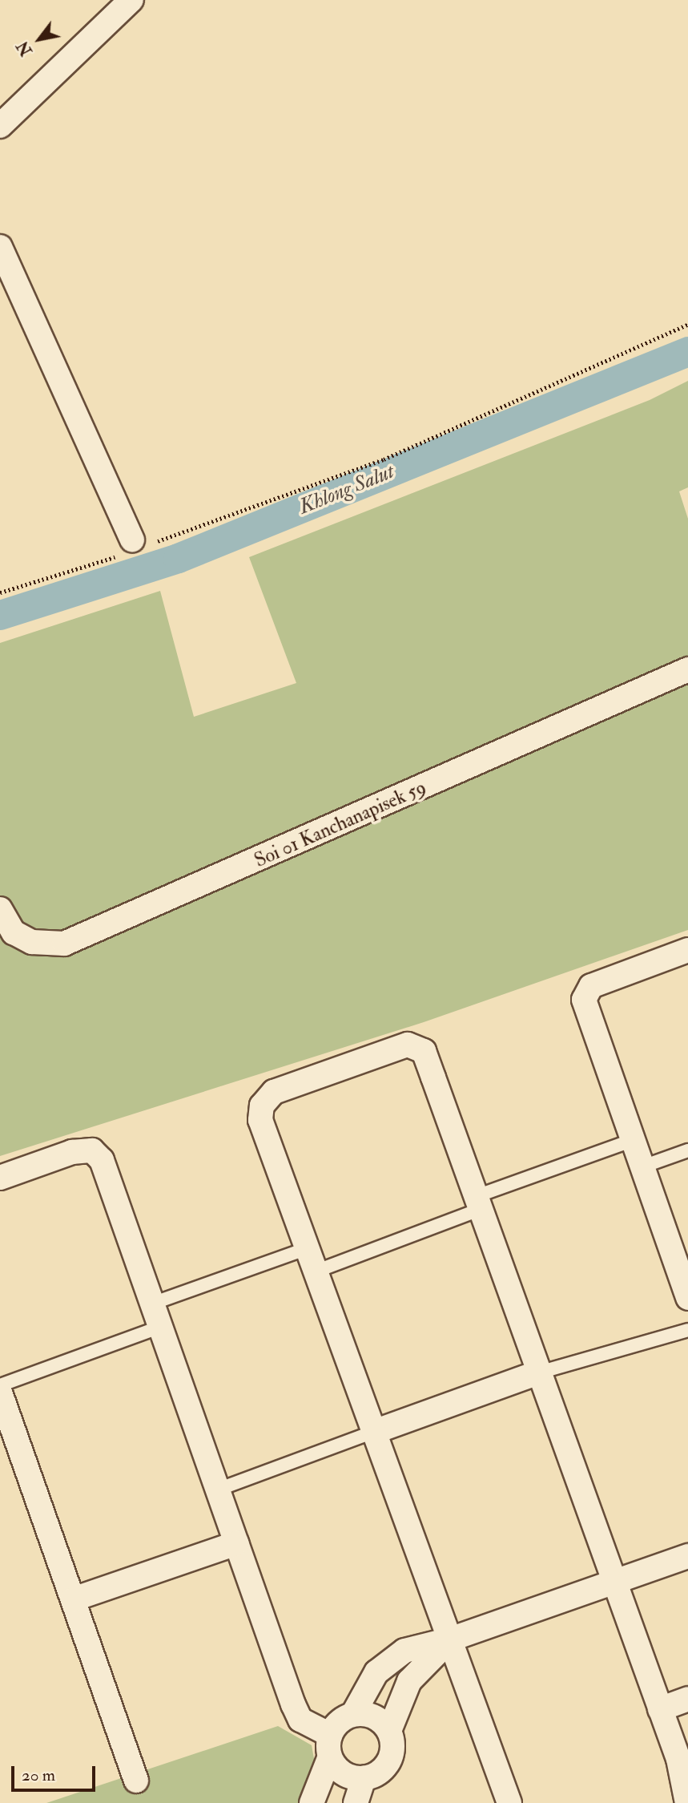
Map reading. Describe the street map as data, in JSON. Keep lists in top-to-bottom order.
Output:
{
  "streets": {
    "street": ["Soi 01 Kanchanapisek 59"]
  },
  "water": ["Khlong Salut"],
  "scale_bar": "20 m",
  "north": "bottom left"
}
